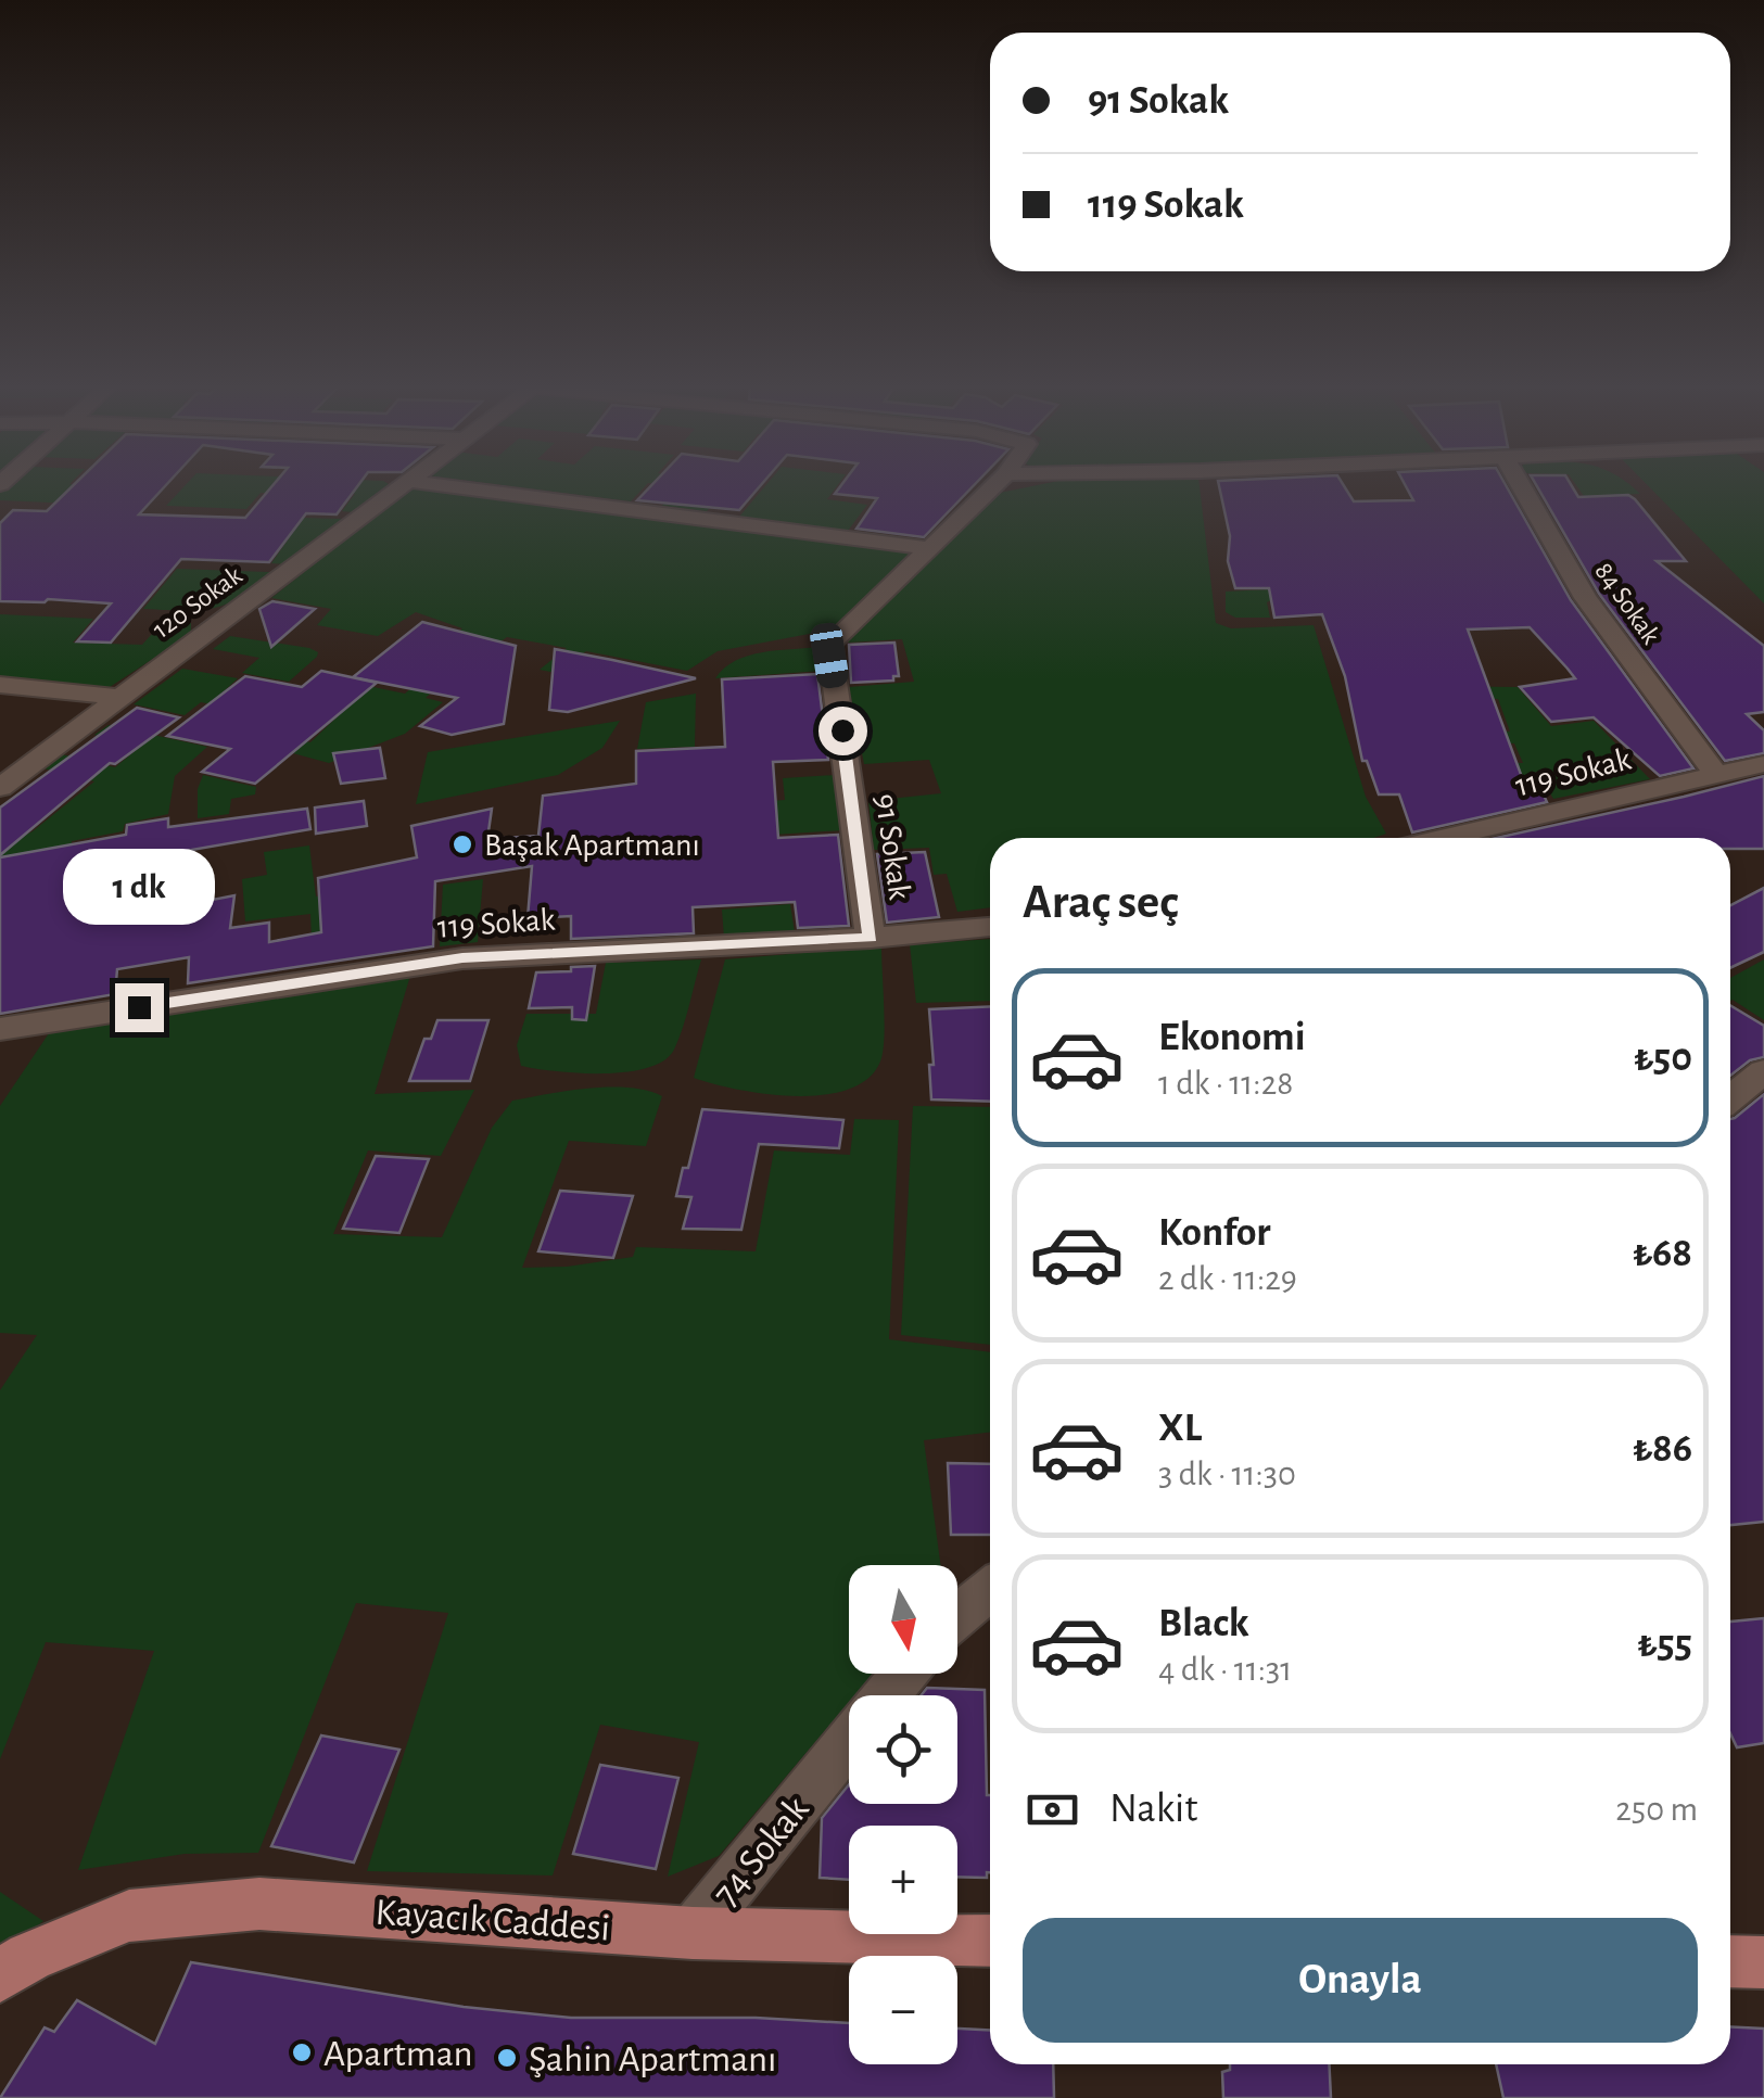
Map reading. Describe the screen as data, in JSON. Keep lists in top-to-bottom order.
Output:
{
  "streets": {
    "main road": ["Kayacık Caddesi"],
    "street": [
      "120 Sokak",
      "84 Sokak",
      "119 Sokak",
      "91 Sokak",
      "74 Sokak"
    ]
  },
  "crossings": [
    ["84 Sokak", "119 Sokak"],
    ["119 Sokak", "91 Sokak"],
    ["74 Sokak", "Kayacık Caddesi"]
  ],
  "places": ["Başak Apartmanı", "Apartman", "Şahin Apartmanı"],
  "north": "bottom",
  "page": {
    "banner": ["91 Sokak", "119 Sokak"],
    "heading": "Araç seç",
    "bubble": "1 dk",
    "list": [
      {
        "name": "Ekonomi",
        "note": "1 dk · 11:28",
        "value": "₺50"
      },
      {
        "name": "Konfor",
        "note": "2 dk · 11:29",
        "value": "₺68"
      },
      {
        "name": "XL",
        "note": "3 dk · 11:30",
        "value": "₺86"
      },
      {
        "name": "Black",
        "note": "4 dk · 11:31",
        "value": "₺55"
      }
    ],
    "map_buttons": ["+", "−"],
    "pay": ["Nakit", "250 m"],
    "buttons": "Onayla"
  }
}
